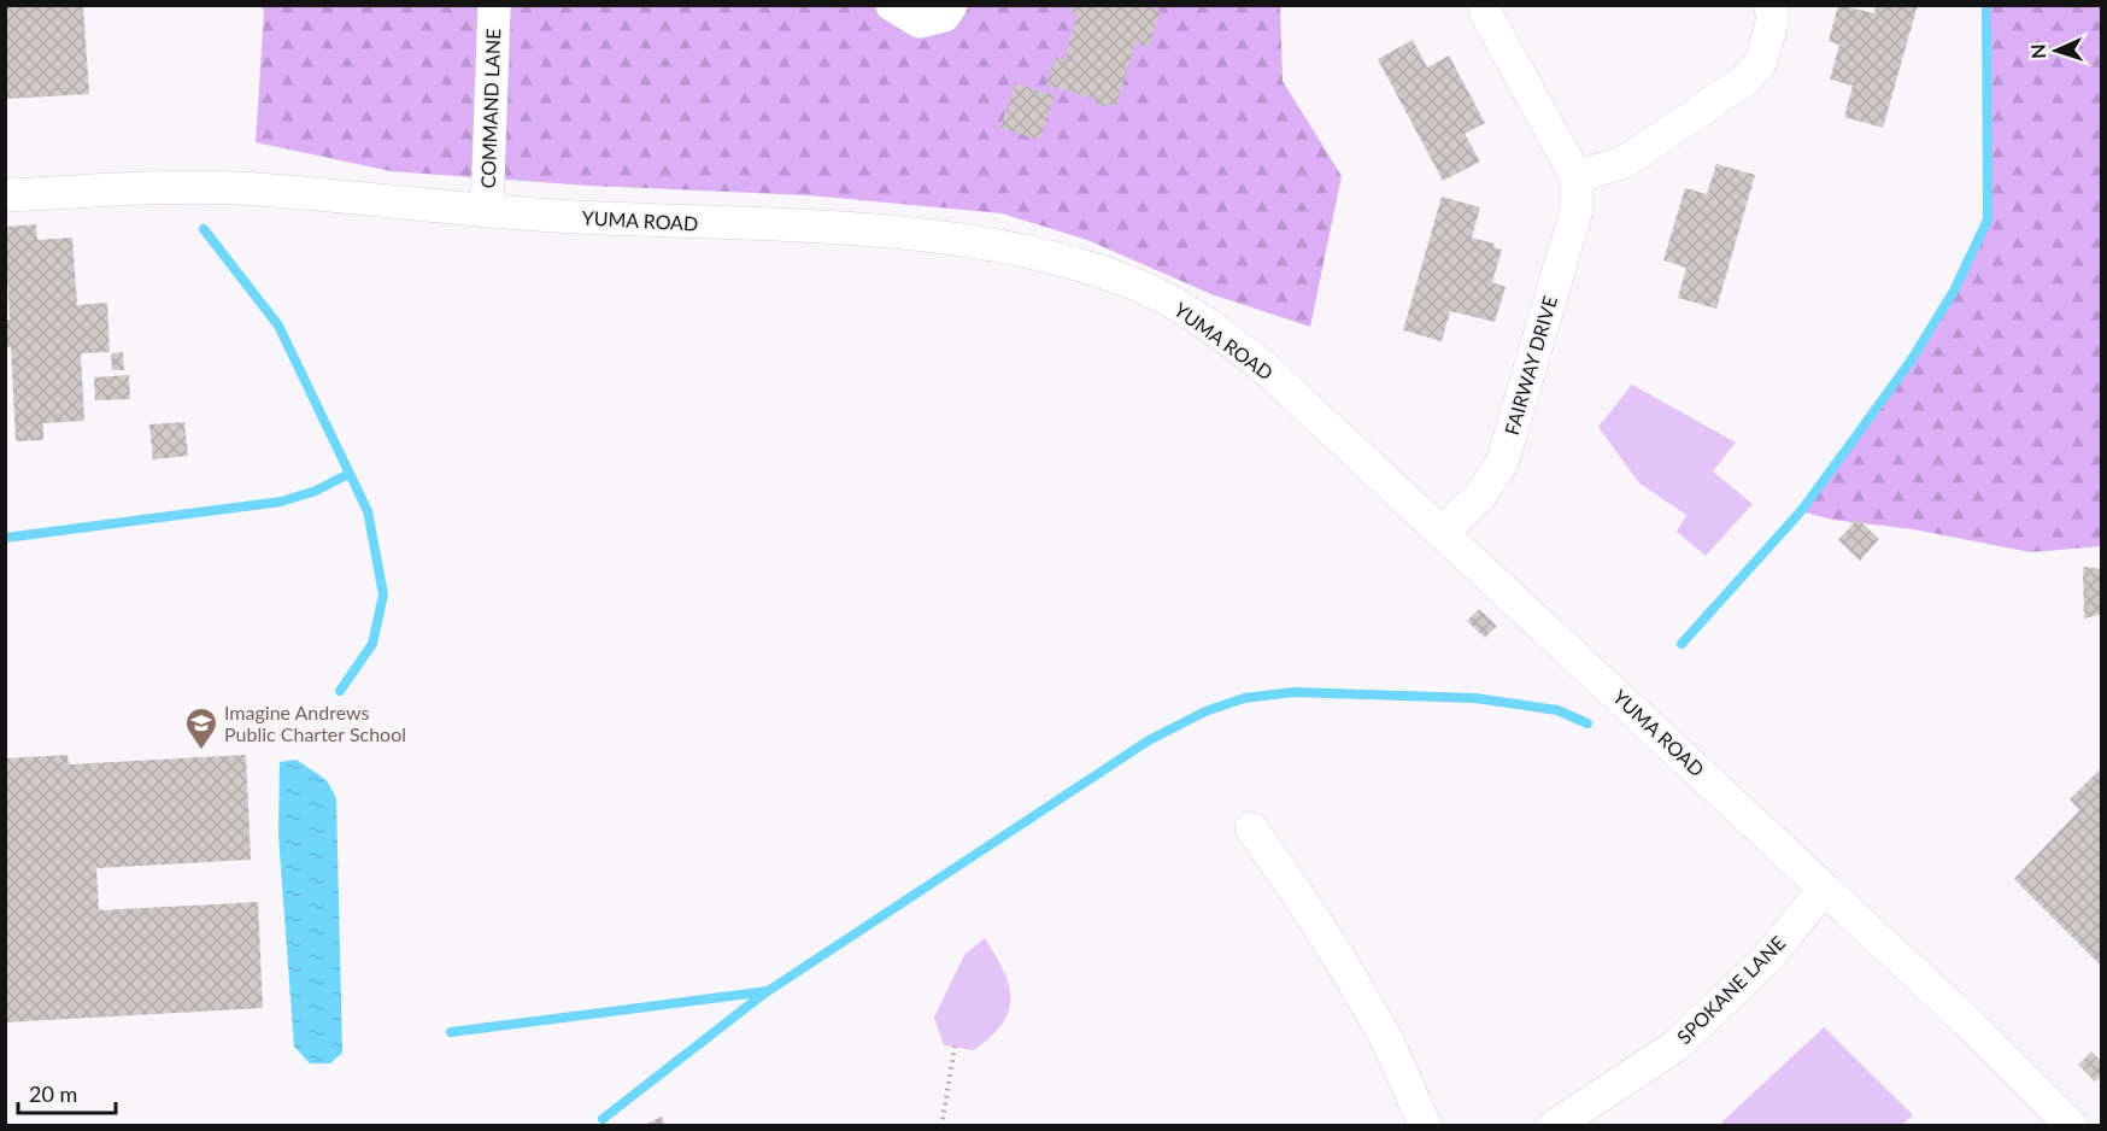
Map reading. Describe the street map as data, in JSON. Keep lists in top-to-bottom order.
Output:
{
  "streets": {
    "street": [
      "COMMAND LANE",
      "YUMA ROAD",
      "FAIRWAY DRIVE",
      "SPOKANE LANE"
    ]
  },
  "crossings": [
    ["COMMAND LANE", "YUMA ROAD"],
    ["YUMA ROAD", "FAIRWAY DRIVE"],
    ["YUMA ROAD", "SPOKANE LANE"]
  ],
  "places": {
    "school or university": ["Imagine Andrews Public Charter School"]
  },
  "scale_bar": "20 m",
  "north": "left"
}
